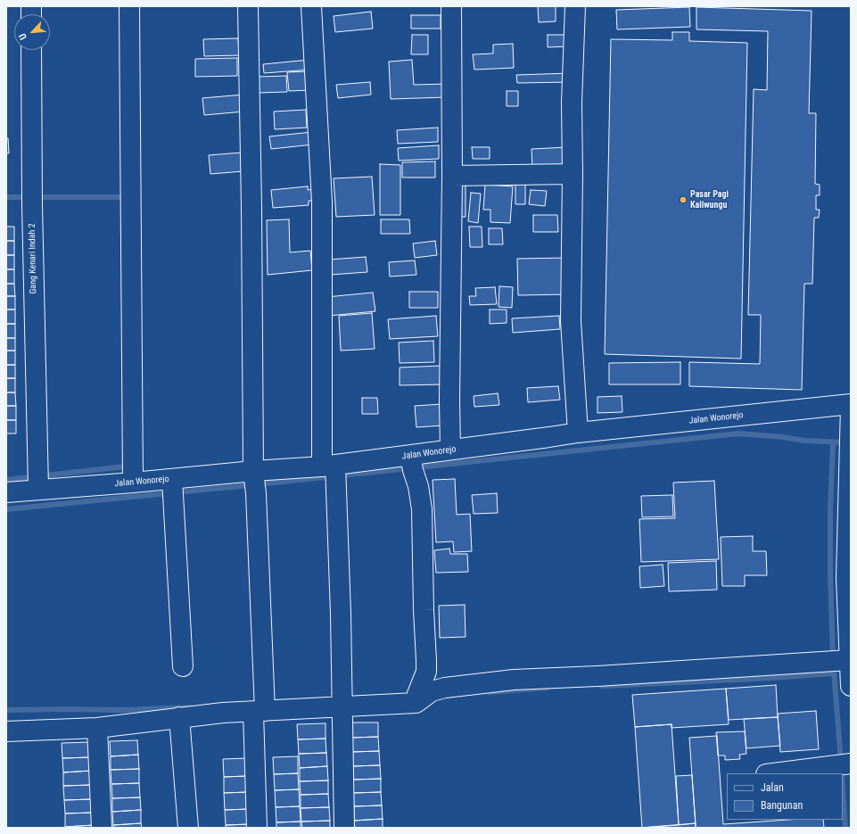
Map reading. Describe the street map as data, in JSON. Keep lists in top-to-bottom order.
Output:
{
  "streets": {
    "street": ["Gang Kenari Indah 2", "Jalan Wonorejo"]
  },
  "crossings": [
    ["Gang Kenari Indah 2", "Jalan Wonorejo"]
  ],
  "places": ["Pasar Pagi Kaliwungu"],
  "legend": ["Jalan", "Bangunan"],
  "north": "bottom left"
}
